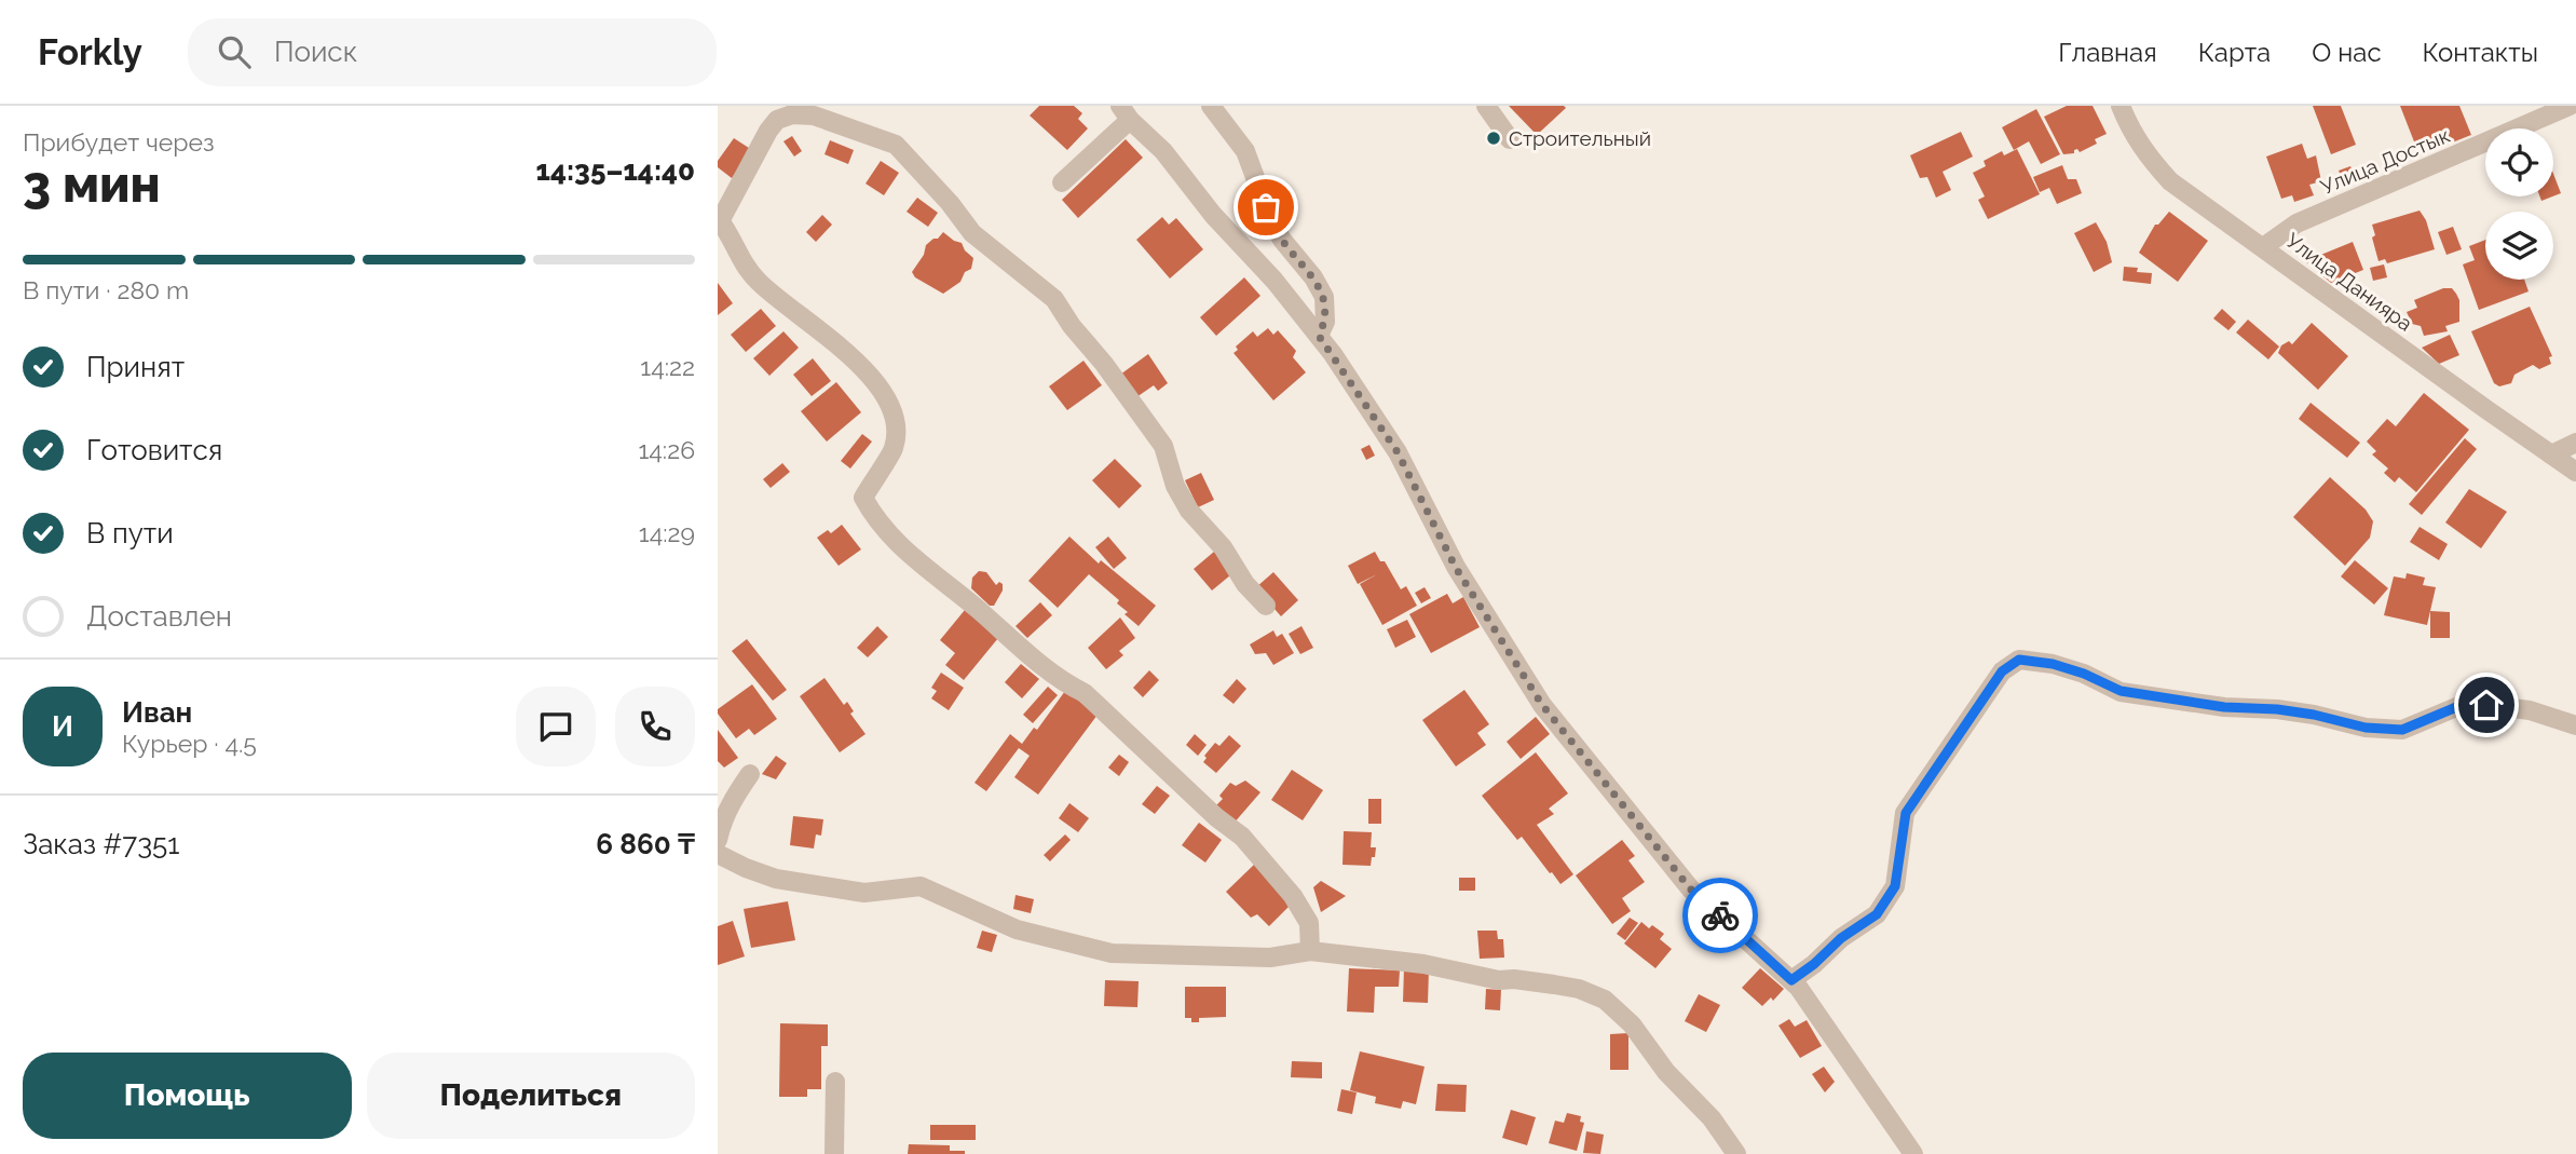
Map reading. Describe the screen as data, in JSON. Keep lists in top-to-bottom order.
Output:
{
  "streets": {
    "street": ["Улица Достык", "Улица Данияра"]
  },
  "crossings": [
    ["Улица Достык", "Улица Данияра"]
  ],
  "places": ["Строительный"],
  "page": {
    "header": "Forkly",
    "search": "Поиск",
    "nav": [
      "Главная",
      "Карта",
      "О нас",
      "Контакты"
    ],
    "heading": ["3 мин", "Прибудет через", "14:35–14:40"],
    "panel": [
      "Иван",
      "Курьер · 4.5",
      "Заказ #7351",
      "6 860 ₸"
    ],
    "bar": "В пути · 280 m",
    "list": [
      ["Принят", "14:22"],
      ["Готовится", "14:26"],
      ["В пути", "14:29"],
      "Доставлен"
    ],
    "round": "И",
    "buttons": ["Помощь", "Поделиться"]
  }
}
